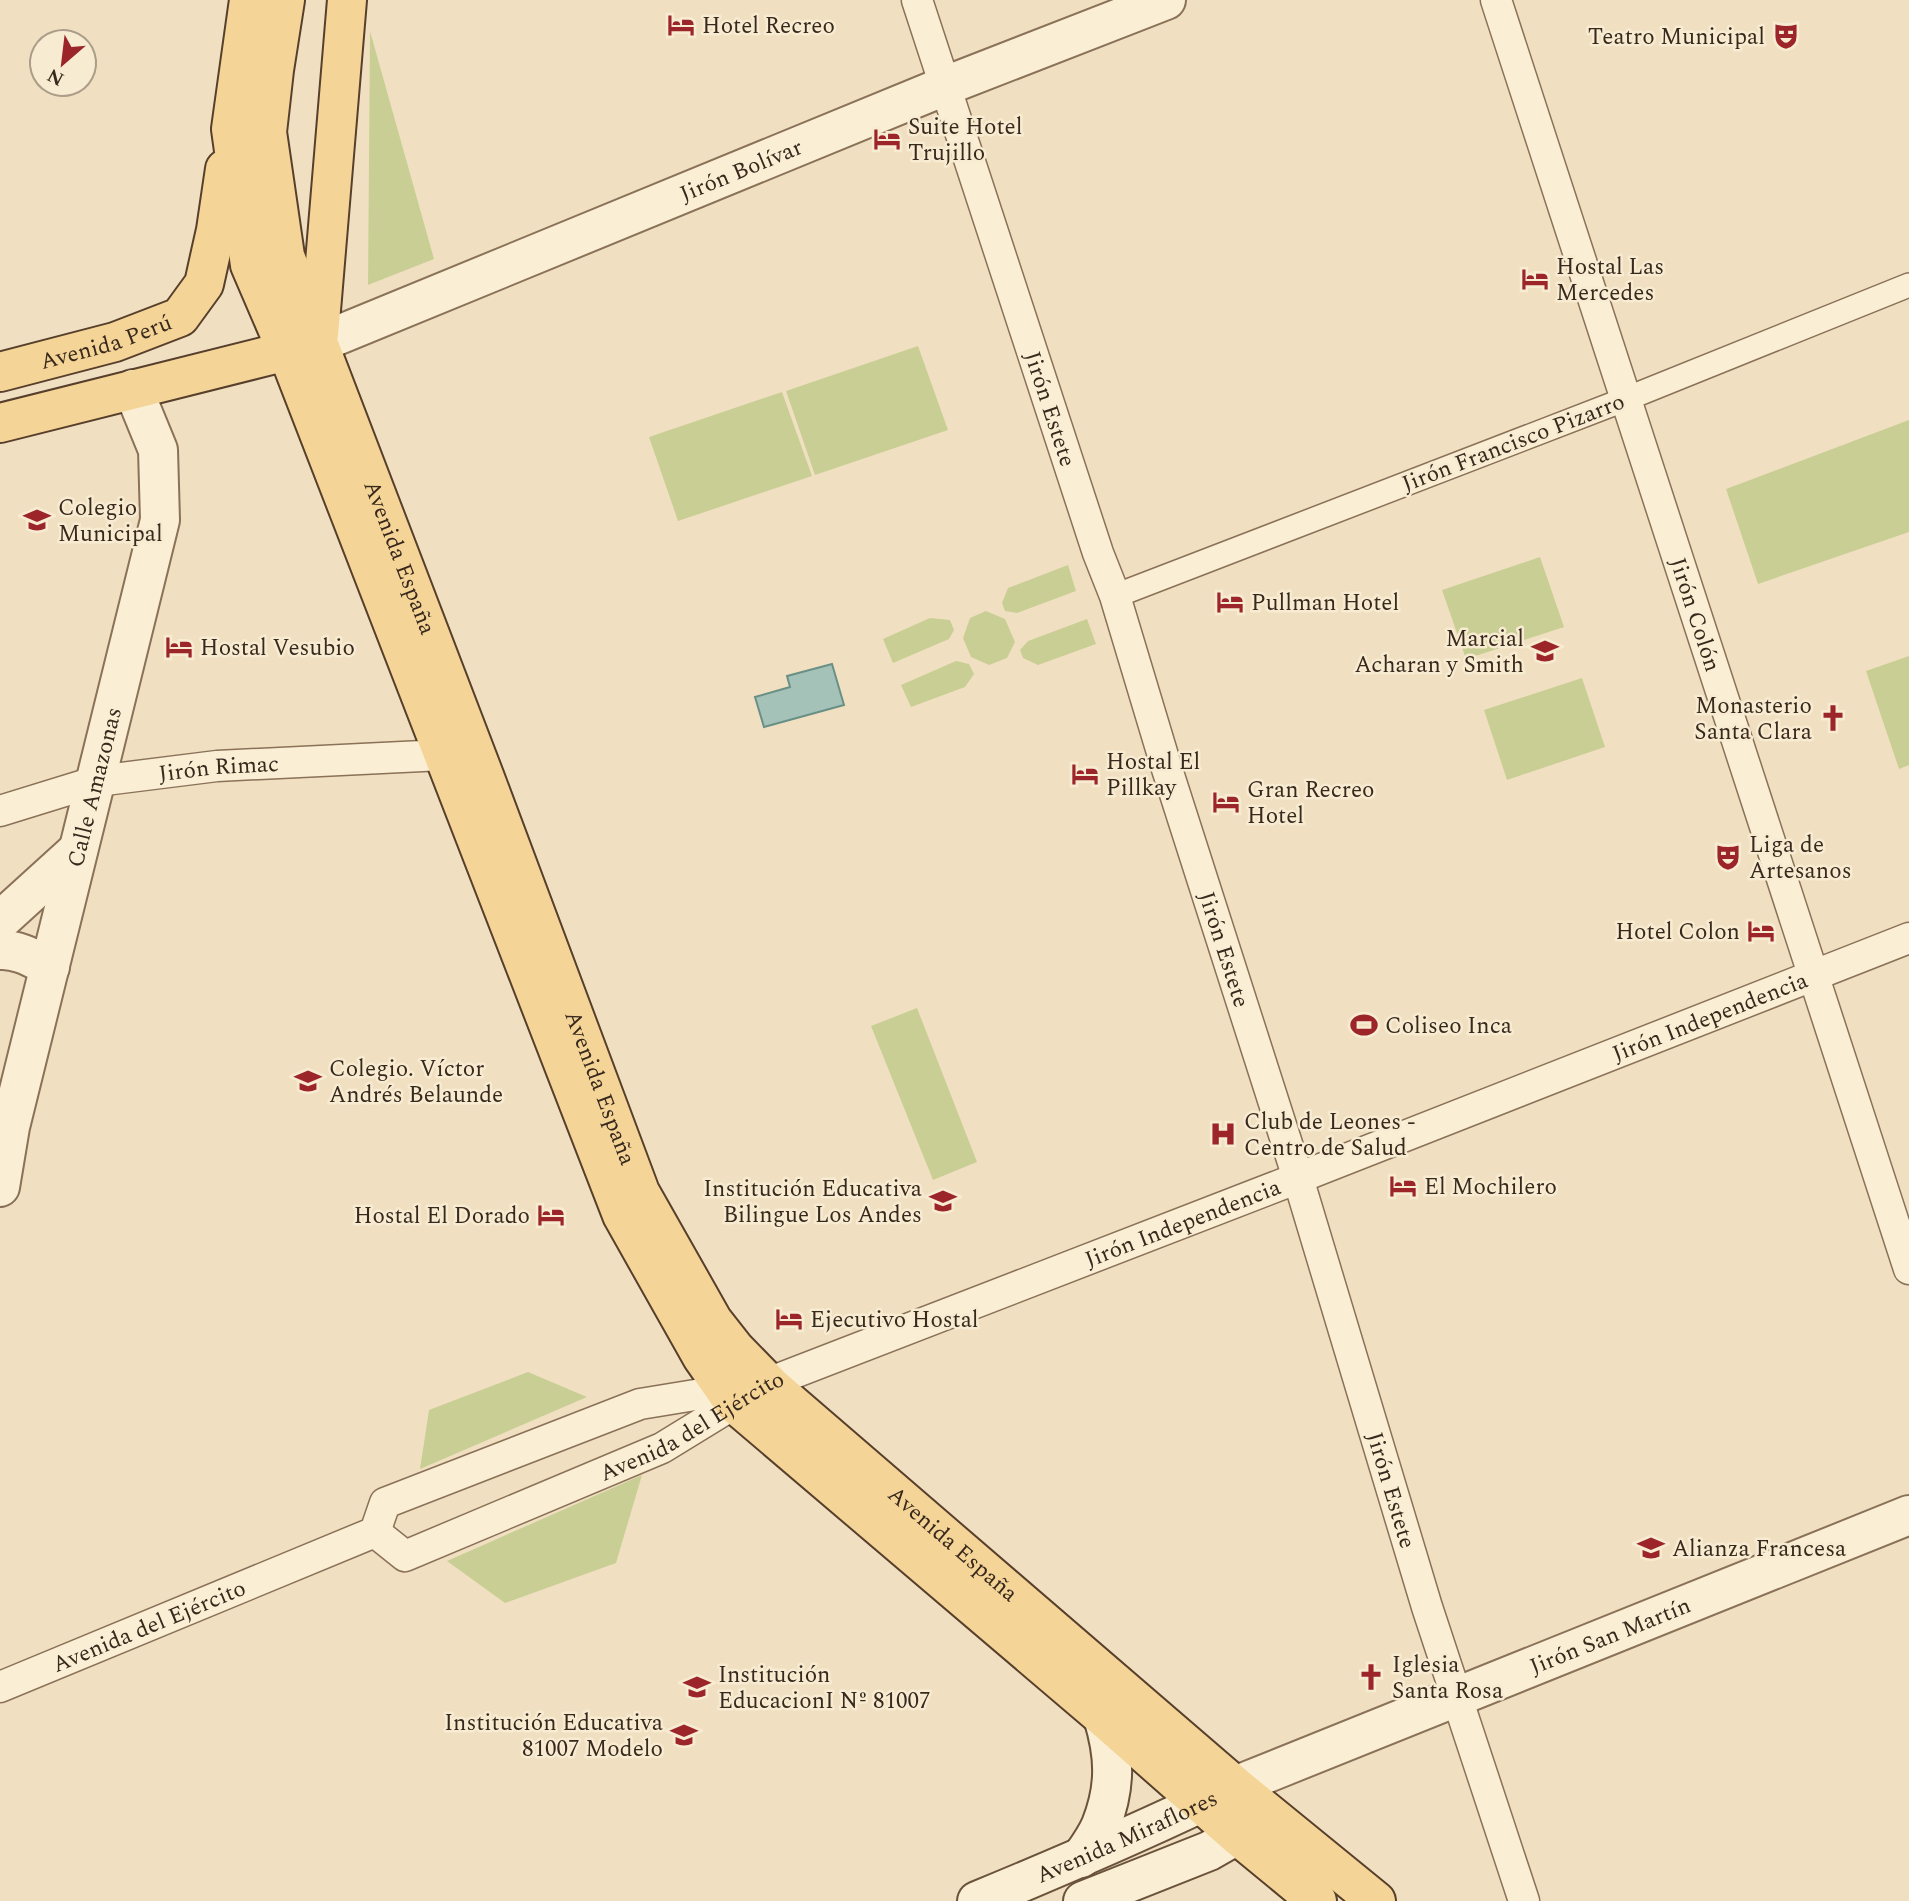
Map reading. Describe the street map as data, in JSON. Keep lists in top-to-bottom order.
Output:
{
  "streets": {
    "main road": ["Avenida Perú", "Avenida España"],
    "street": [
      "Jirón Bolívar",
      "Jirón Estete",
      "Jirón Francisco Pizarro",
      "Jirón Colón",
      "Jirón Rimac",
      "Calle Amazonas",
      "Jirón Independencia",
      "Avenida del Ejército",
      "Jirón San Martín",
      "Avenida Miraflores"
    ]
  },
  "crossings": [
    ["Jirón Bolívar", "Jirón Estete"],
    ["Jirón Bolívar", "Avenida España"],
    ["Avenida Perú", "Avenida España"],
    ["Jirón Estete", "Jirón Francisco Pizarro"],
    ["Jirón Estete", "Jirón Independencia"],
    ["Jirón Estete", "Jirón San Martín"],
    ["Jirón Francisco Pizarro", "Jirón Colón"],
    ["Avenida España", "Jirón Rimac"],
    ["Avenida España", "Jirón Independencia"],
    ["Avenida España", "Avenida del Ejército"],
    ["Avenida España", "Jirón San Martín"],
    ["Avenida España", "Avenida Miraflores"],
    ["Jirón Colón", "Jirón Independencia"],
    ["Jirón Rimac", "Calle Amazonas"],
    ["Jirón Independencia", "Avenida del Ejército"],
    ["Jirón San Martín", "Avenida Miraflores"]
  ],
  "places": {
    "hotel": [
      "Hotel Recreo",
      "Suite Hotel Trujillo",
      "Hostal Las Mercedes",
      "Pullman Hotel",
      "Hostal Vesubio",
      "Hostal El Pillkay",
      "Gran Recreo Hotel",
      "Hotel Colon",
      "El Mochilero",
      "Hostal El Dorado",
      "Ejecutivo Hostal"
    ],
    "theatre": ["Teatro Municipal", "Liga de Artesanos"],
    "school or university": [
      "Colegio Municipal",
      "Marcial Acharan y Smith",
      "Colegio. Víctor Andrés Belaunde",
      "Institución Educativa Bilingue Los Andes",
      "Alianza Francesa",
      "Institución EducacionI Nº 81007",
      "Institución Educativa 81007 Modelo"
    ],
    "church": ["Monasterio Santa Clara", "Iglesia Santa Rosa"],
    "sports": ["Coliseo Inca"],
    "hospital": ["Club de Leones - Centro de Salud"]
  },
  "north": "bottom left"
}
